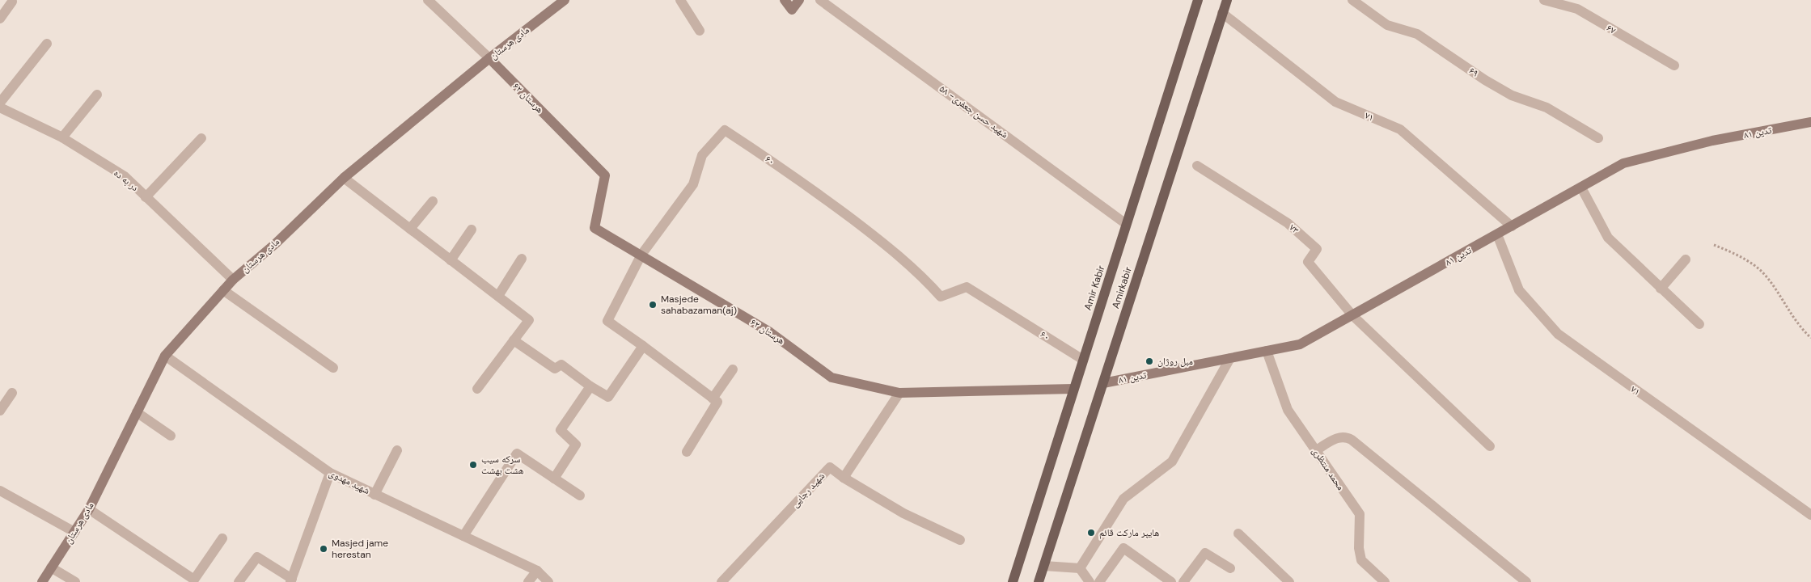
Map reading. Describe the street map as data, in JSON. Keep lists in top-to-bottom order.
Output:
{
  "streets": {
    "main road": ["Amir Kabir", "Amirkabir"],
    "street": [
      "۶۷",
      "مادی هرستان",
      "۶۹",
      "هرستان ۶۲",
      "شهید حسن جعفری- ۵۸",
      "۷۱",
      "تدین ۸۱",
      "۶۰",
      "در به ده",
      "۷۳",
      "محمد منتظری",
      "شهید مهدوی",
      "شهید رجایی"
    ]
  },
  "crossings": [
    ["مادی هرستان", "هرستان ۶۲"],
    ["مادی هرستان", "در به ده"],
    ["مادی هرستان", "شهید مهدوی"],
    ["هرستان ۶۲", "۶۰"],
    ["هرستان ۶۲", "Amir Kabir"],
    ["شهید حسن جعفری- ۵۸", "Amir Kabir"],
    ["۷۱", "تدین ۸۱"],
    ["۷۱", "Amirkabir"],
    ["تدین ۸۱", "۷۳"],
    ["تدین ۸۱", "Amirkabir"],
    ["تدین ۸۱", "محمد منتظری"],
    ["۶۰", "Amir Kabir"]
  ],
  "places": [
    "Masjede sahabazaman(aj)",
    "مبل روژان",
    "سرکه سیب هشت بهشت",
    "هایپر مارکت قائم",
    "Masjed jame herestan"
  ]
}
